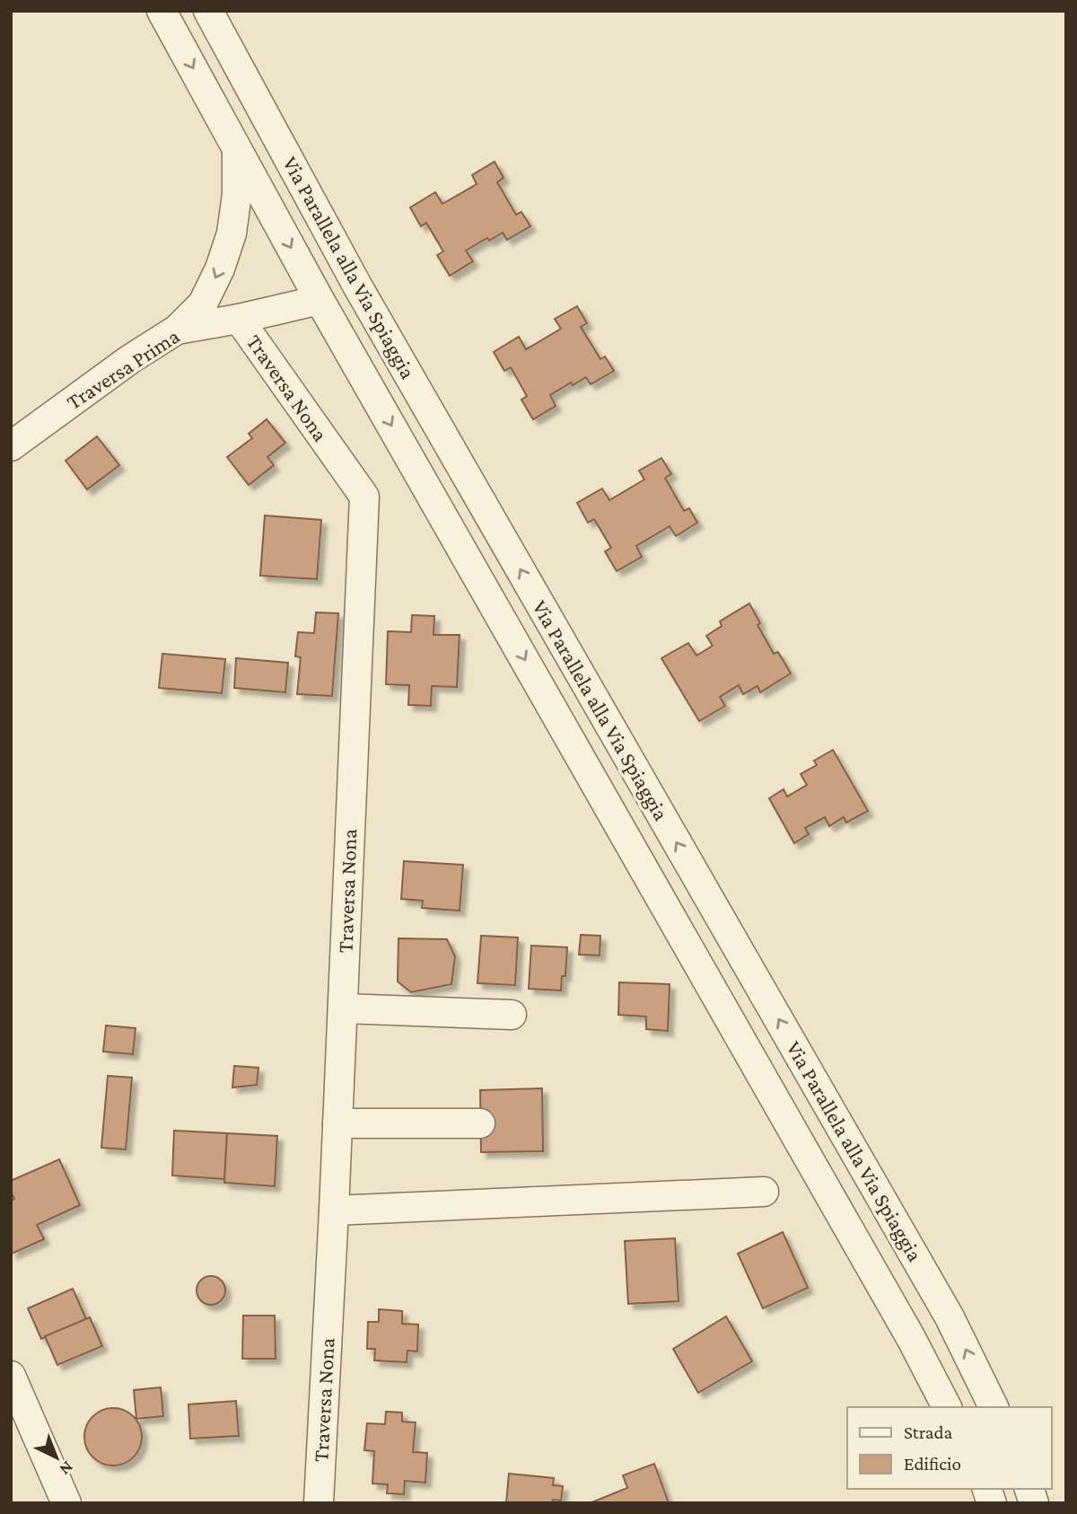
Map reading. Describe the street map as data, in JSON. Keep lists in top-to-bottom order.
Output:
{
  "streets": {
    "street": ["Via Parallela alla Via Spiaggia", "Traversa Prima", "Traversa Nona"]
  },
  "crossings": [
    ["Via Parallela alla Via Spiaggia", "Traversa Prima"],
    ["Traversa Prima", "Traversa Nona"]
  ],
  "legend": ["Strada", "Edificio"],
  "north": "bottom right"
}
